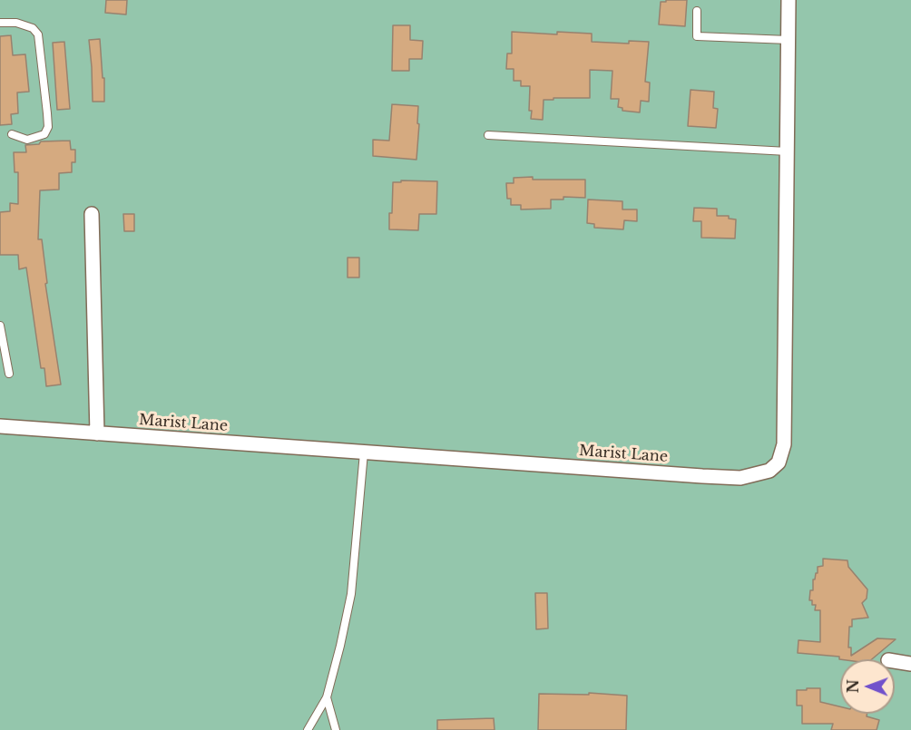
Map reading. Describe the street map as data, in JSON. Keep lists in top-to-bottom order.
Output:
{
  "streets": {
    "street": ["Marist Lane"]
  },
  "north": "left"
}
